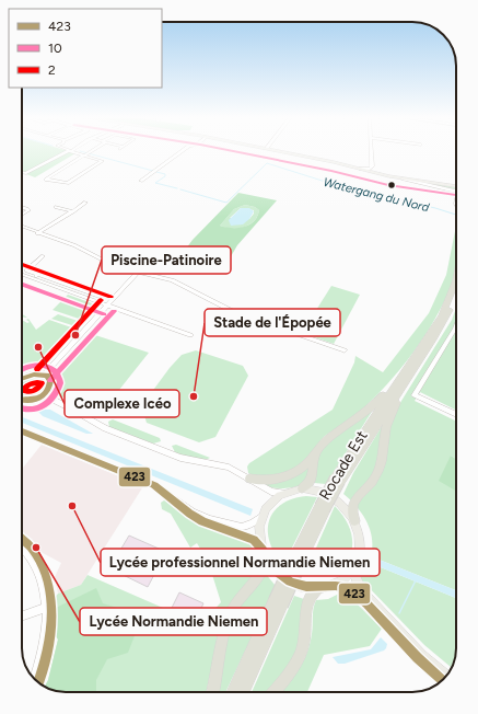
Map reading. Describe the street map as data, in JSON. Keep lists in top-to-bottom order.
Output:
{
  "streets": {
    "highway": ["Rocade Est"]
  },
  "water": ["Watergang du Nord"],
  "places": [
    "Piscine-Patinoire",
    "Complexe Icéo",
    "Stade de l'Épopée",
    "Lycée professionnel Normandie Niemen",
    "Lycée Normandie Niemen"
  ],
  "lines": ["transit line 10", "transit line 2", "transit line 423"],
  "legend": ["423", "10", "2"]
}
